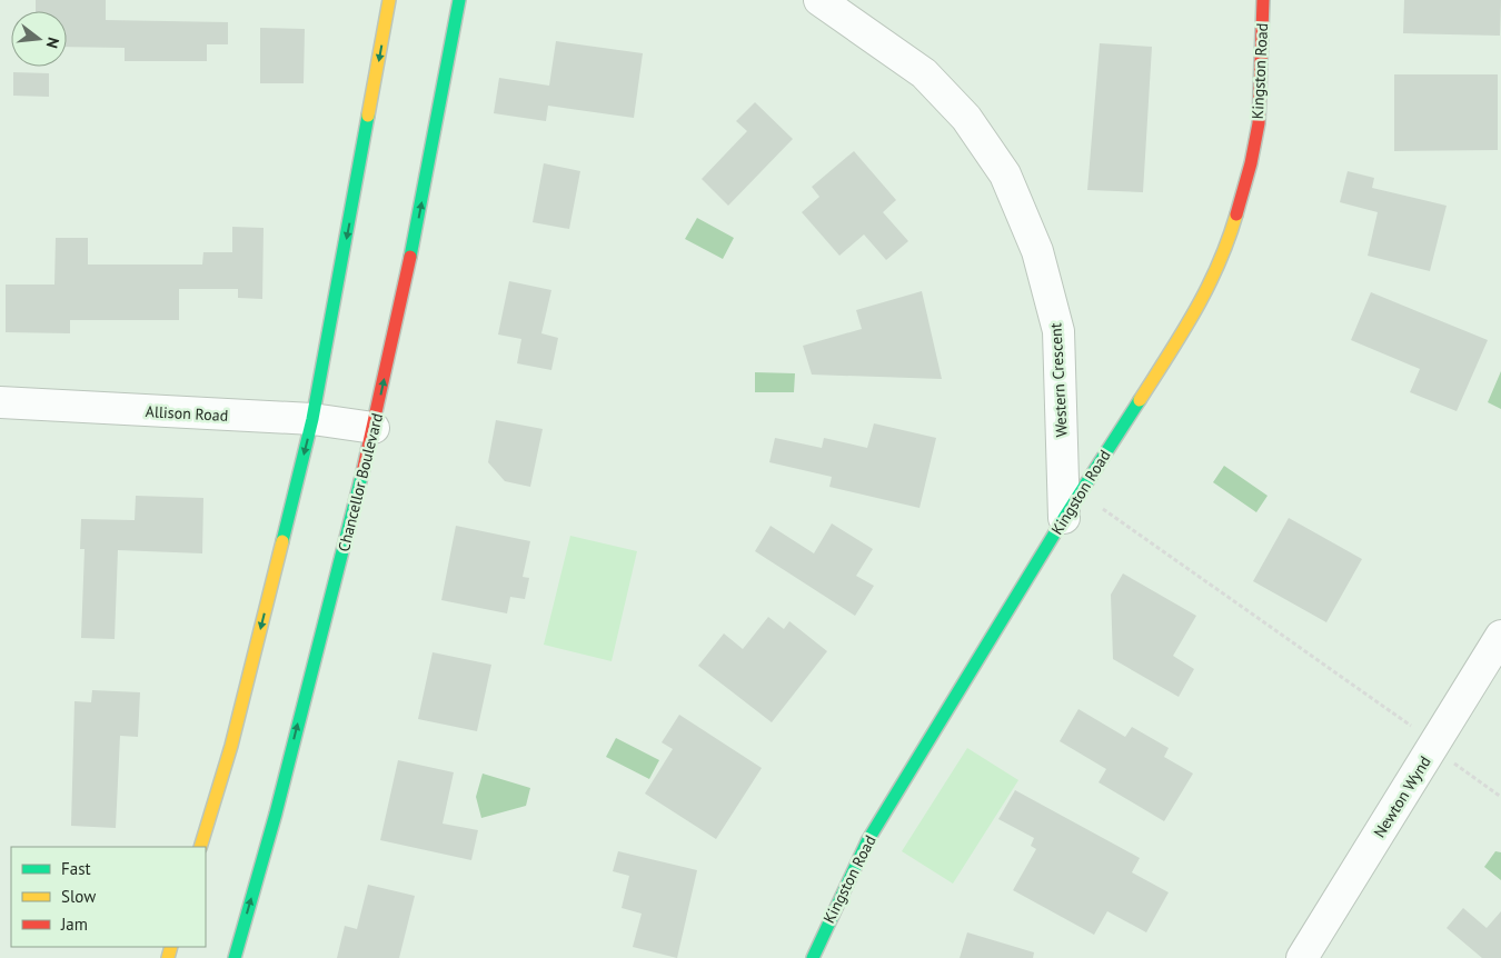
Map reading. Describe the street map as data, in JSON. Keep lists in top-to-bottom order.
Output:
{
  "streets": {
    "main road": ["Kingston Road", "Chancellor Boulevard"],
    "street": ["Western Crescent", "Allison Road", "Newton Wynd"]
  },
  "crossings": [
    ["Kingston Road", "Western Crescent"],
    ["Allison Road", "Chancellor Boulevard"]
  ],
  "legend": ["Fast", "Slow", "Jam"],
  "north": "right"
}
